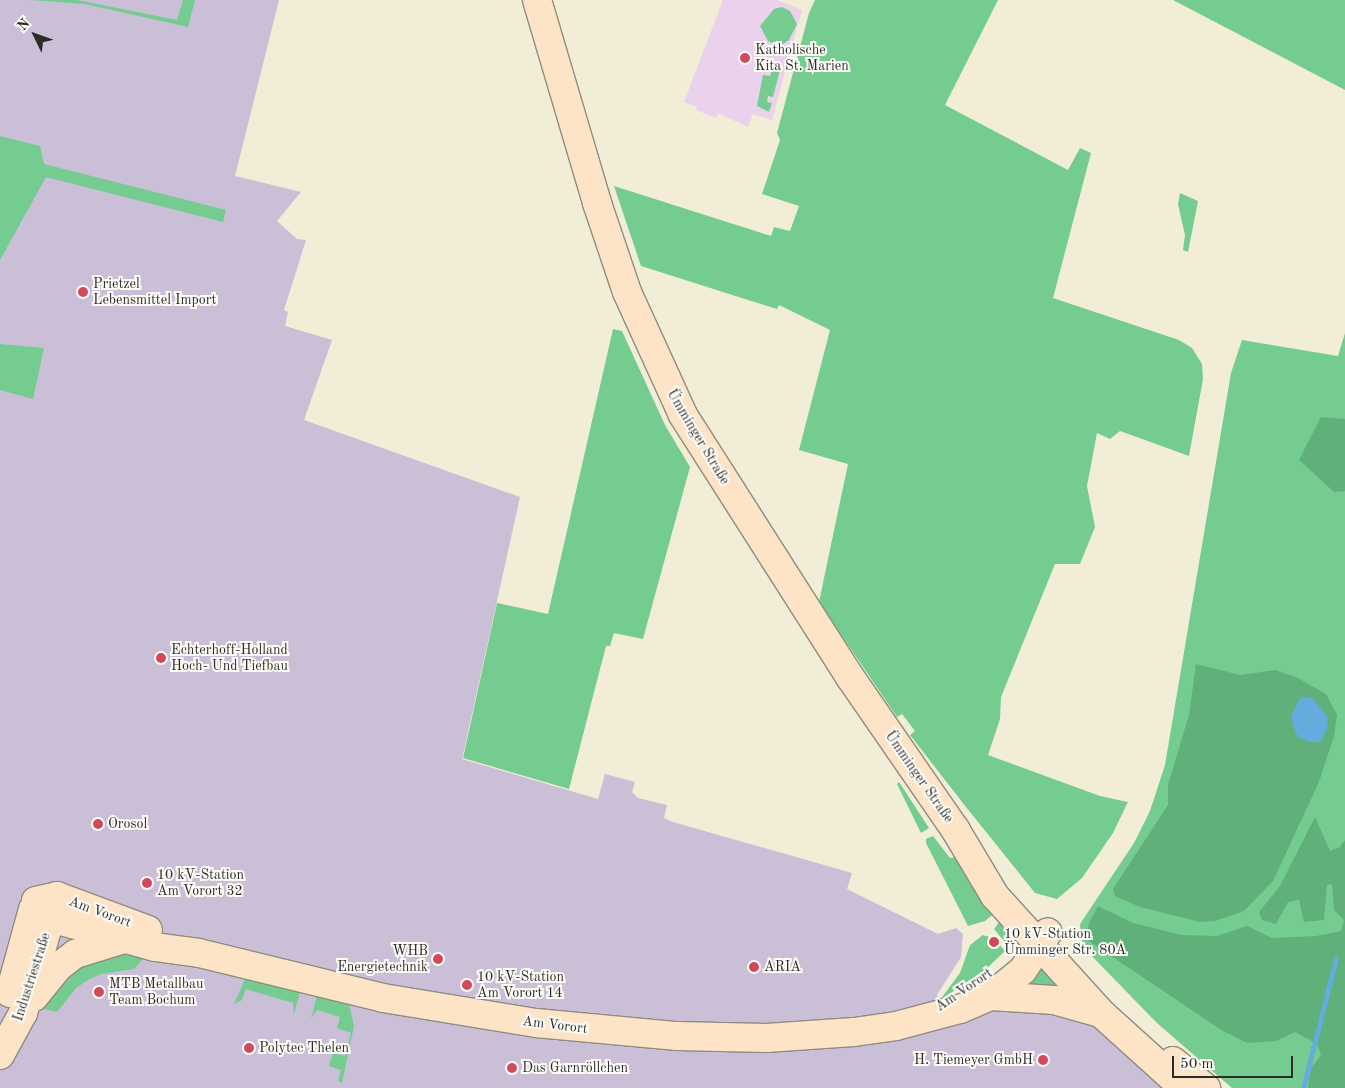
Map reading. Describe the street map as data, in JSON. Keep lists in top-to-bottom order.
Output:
{
  "streets": {
    "street": ["Ümminger Straße", "Am Vorort", "Industriestraße"]
  },
  "crossings": [
    ["Ümminger Straße", "Am Vorort"],
    ["Am Vorort", "Industriestraße"]
  ],
  "places": [
    "Katholische Kita St. Marien",
    "Prietzel Lebensmittel Import",
    "Echterhoff-Holland Hoch- Und Tiefbau",
    "Orosol",
    "10 kV-Station Am Vorort 32",
    "10 kV-Station Ümminger Str. 80A",
    "WHB Energietechnik",
    "ARIA",
    "10 kV-Station Am Vorort 14",
    "MTB Metallbau Team Bochum",
    "Polytec Thelen",
    "H. Tiemeyer GmbH",
    "Das Garnröllchen"
  ],
  "scale_bar": "50 m",
  "north": "top left"
}
